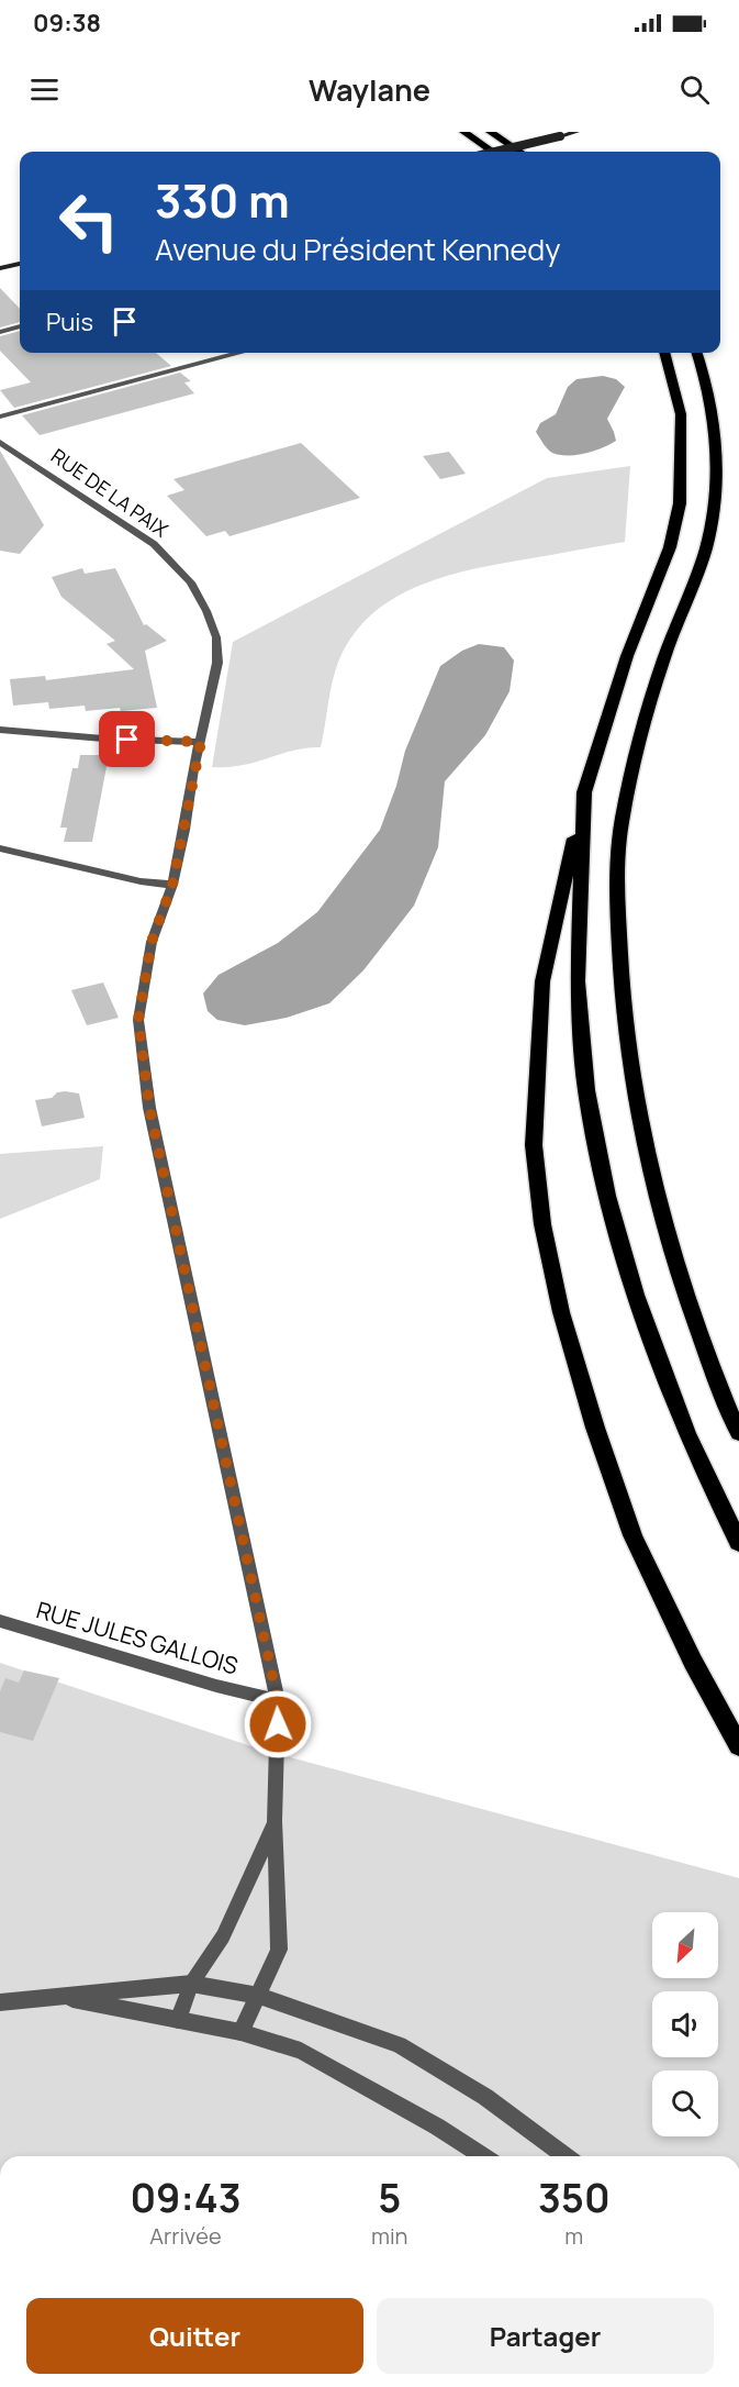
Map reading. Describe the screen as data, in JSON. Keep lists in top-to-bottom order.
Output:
{
  "streets": {
    "street": ["RUE DE LA PAIX", "RUE JULES GALLOIS"]
  },
  "crossings": [
    ["RUE DE LA PAIX", "RUE JULES GALLOIS"]
  ],
  "north": "bottom left",
  "page": {
    "status": "09:38",
    "header": "Waylane",
    "turn": ["330 m", "Avenue du Président Kennedy"],
    "then": "Puis",
    "eta": [
      "09:43",
      "Arrivée",
      "5",
      "min",
      "350",
      "m"
    ],
    "buttons": ["Quitter", "Partager"]
  }
}
